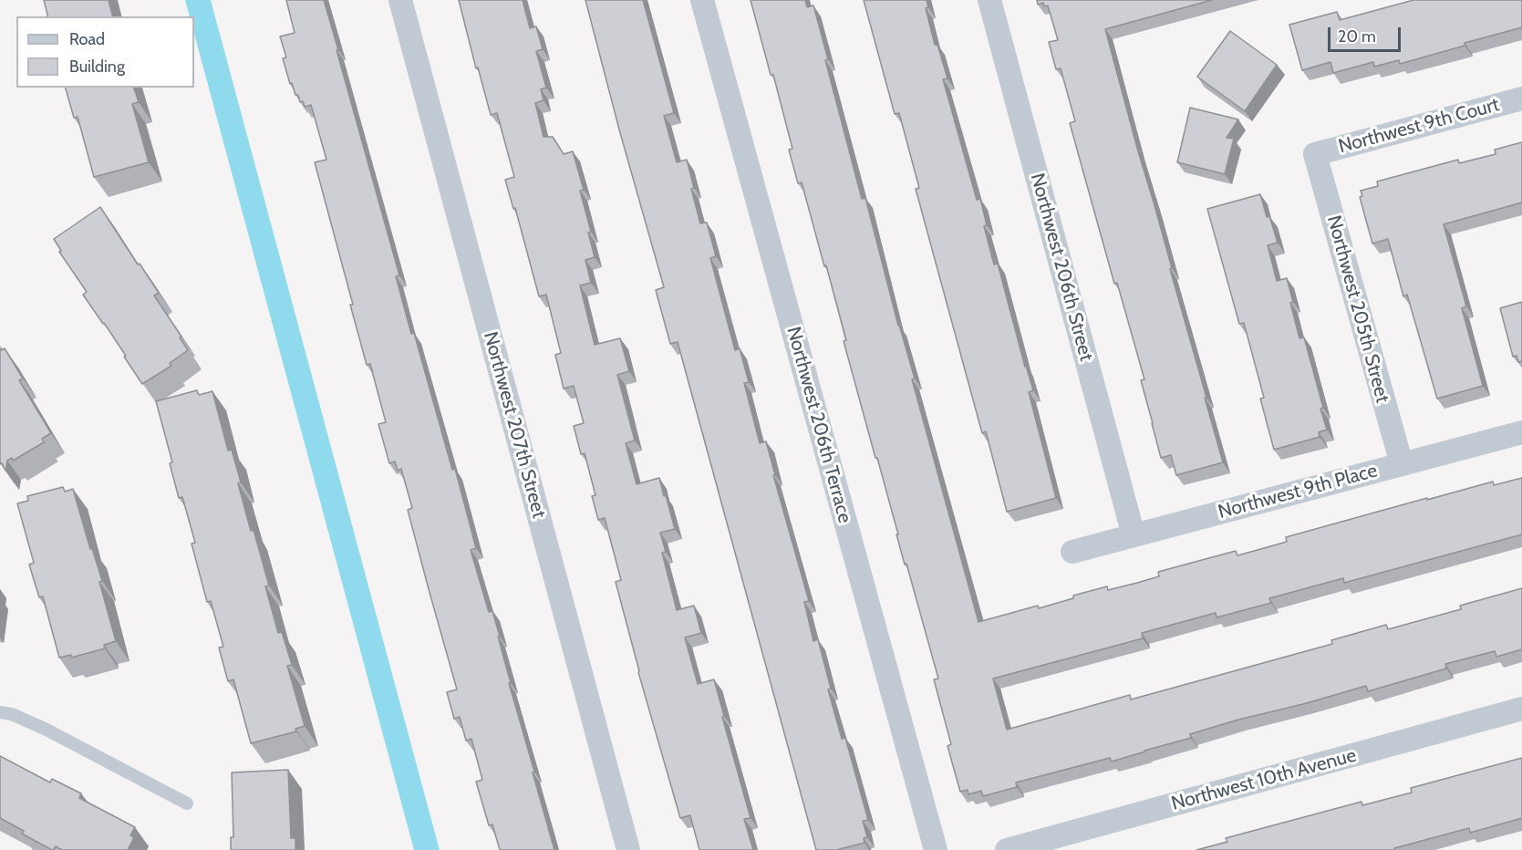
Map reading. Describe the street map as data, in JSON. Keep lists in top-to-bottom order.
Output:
{
  "streets": {
    "street": [
      "Northwest 9th Court",
      "Northwest 206th Street",
      "Northwest 205th Street",
      "Northwest 207th Street",
      "Northwest 206th Terrace",
      "Northwest 9th Place",
      "Northwest 10th Avenue"
    ]
  },
  "crossings": [
    ["Northwest 9th Court", "Northwest 205th Street"],
    ["Northwest 206th Street", "Northwest 9th Place"],
    ["Northwest 205th Street", "Northwest 9th Place"]
  ],
  "legend": ["Road", "Building"],
  "scale_bar": "20 m"
}
